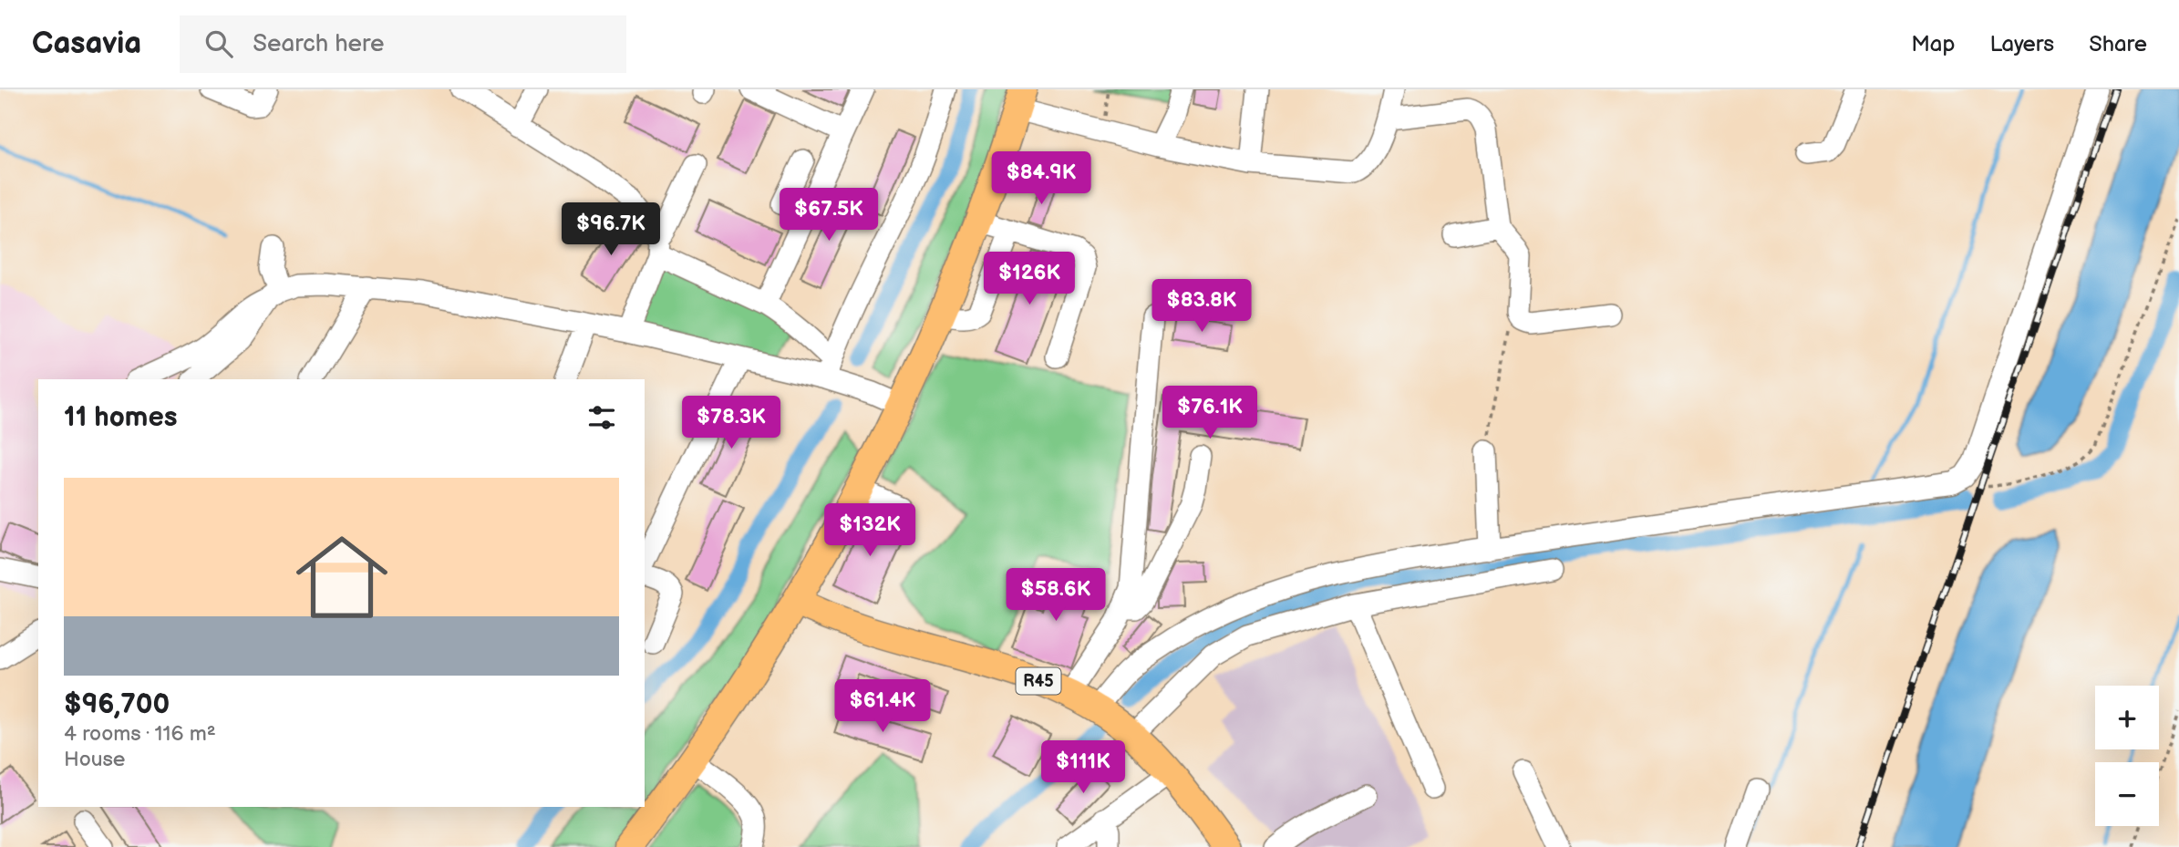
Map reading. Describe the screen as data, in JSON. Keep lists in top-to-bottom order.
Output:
{
  "streets": {
    "main road": ["R45"]
  },
  "page": {
    "header": "Casavia",
    "search": "Search here",
    "nav": ["Map", "Layers", "Share"],
    "price": [
      "$84.9K",
      "$67.5K",
      "$96.7K",
      "$126K",
      "$83.8K",
      "$76.1K",
      "$78.3K",
      "$132K",
      "$58.6K",
      "$61.4K",
      "$111K"
    ],
    "heading": "11 homes",
    "list": [
      {
        "name": "$96,700",
        "note": "4 rooms · 116 m² · House"
      }
    ],
    "map_buttons": ["+", "−"]
  }
}
